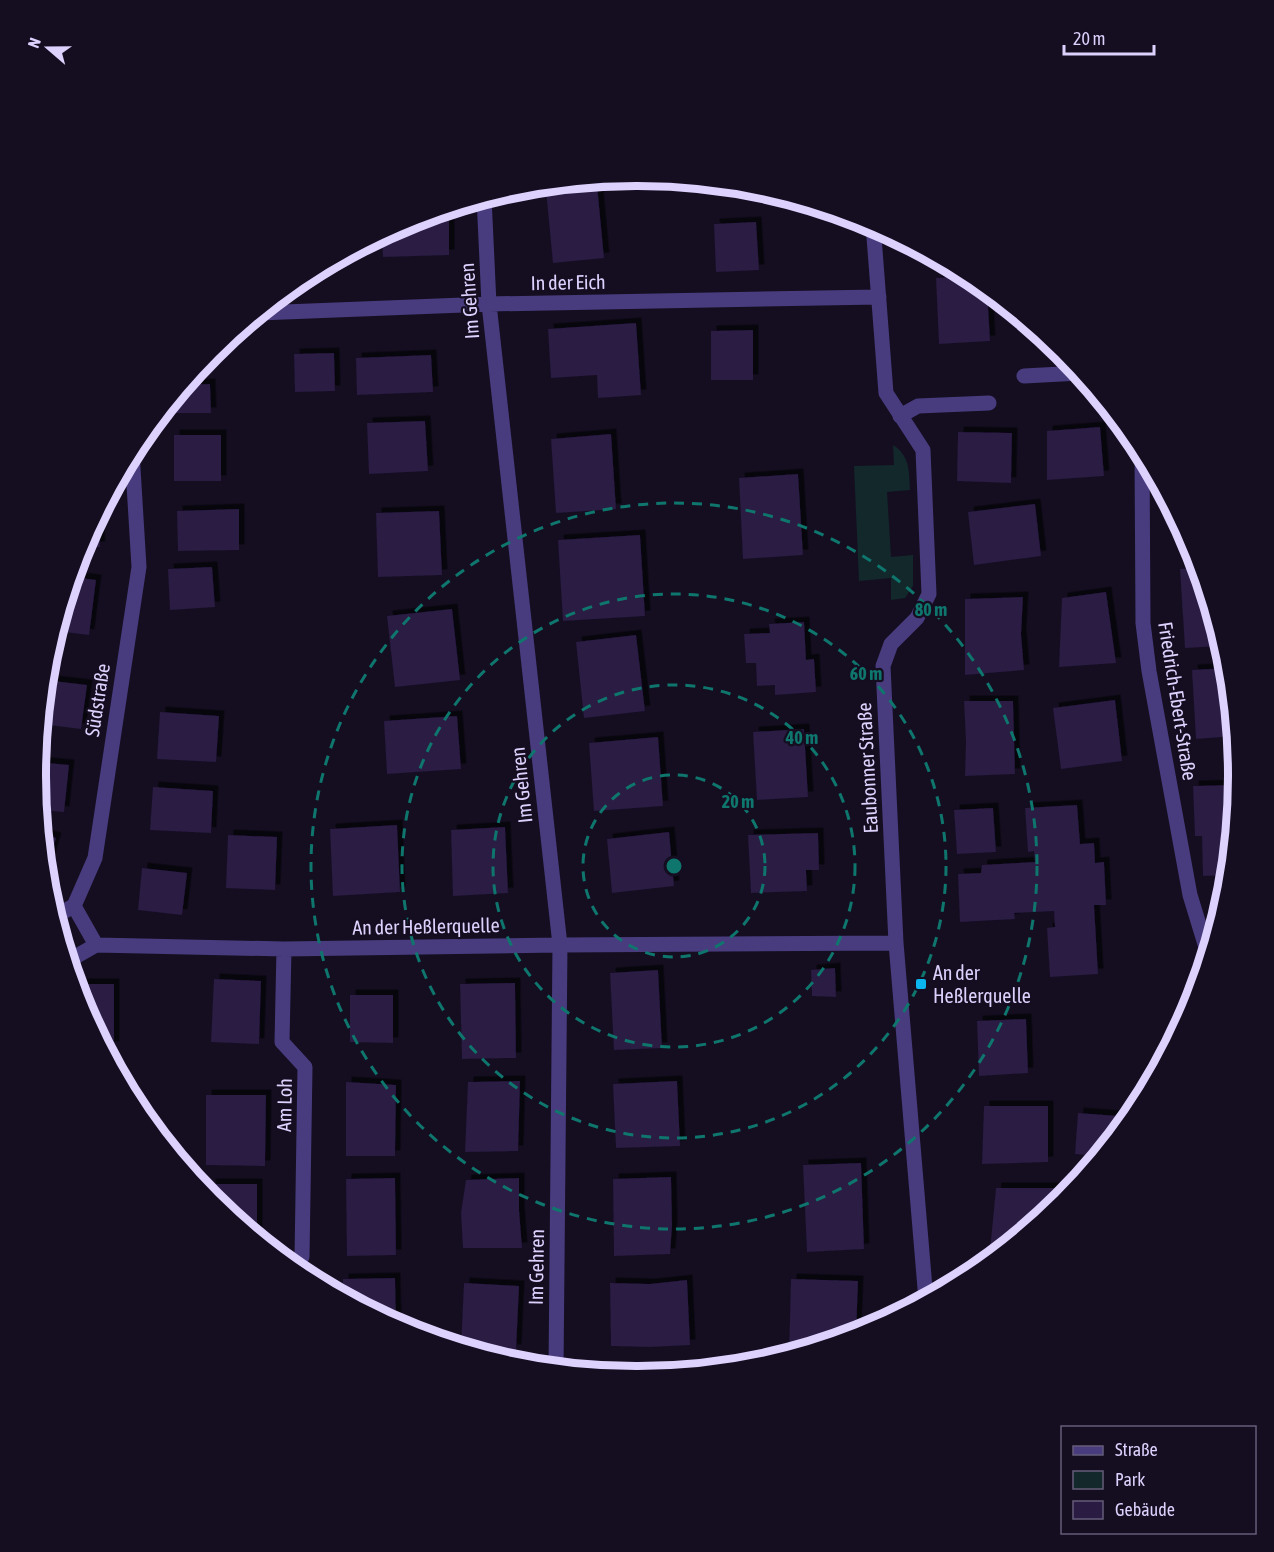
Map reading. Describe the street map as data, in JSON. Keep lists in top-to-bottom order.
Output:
{
  "streets": {
    "street": [
      "In der Eich",
      "Im Gehren",
      "Südstraße",
      "Friedrich-Ebert-Straße",
      "Eaubonner Straße",
      "An der Heßlerquelle",
      "Am Loh"
    ]
  },
  "crossings": [
    ["In der Eich", "Im Gehren"],
    ["In der Eich", "Eaubonner Straße"],
    ["Im Gehren", "An der Heßlerquelle"],
    ["Eaubonner Straße", "An der Heßlerquelle"],
    ["An der Heßlerquelle", "Am Loh"]
  ],
  "places": {
    "transit": ["An der Heßlerquelle"]
  },
  "legend": ["Straße", "Park", "Gebäude"],
  "scale_bar": "20 m",
  "north": "left",
  "rings": [
    "80 m",
    "60 m",
    "40 m",
    "20 m"
  ]
}
